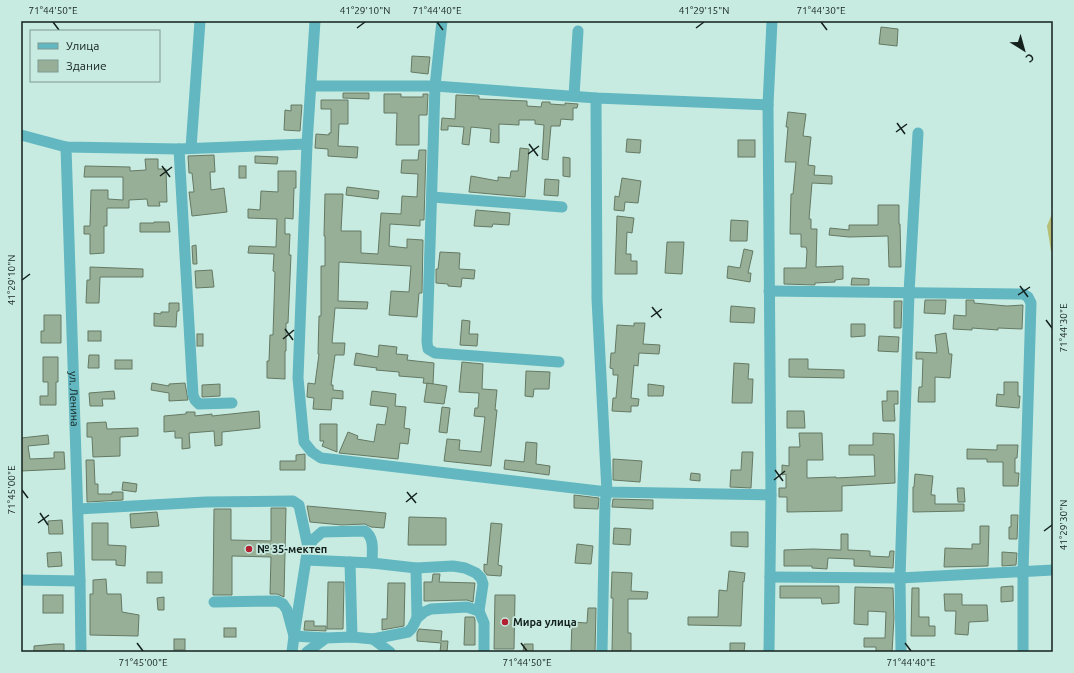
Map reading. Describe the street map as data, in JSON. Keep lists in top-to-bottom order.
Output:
{
  "streets": {
    "street": ["ул. Ленина"]
  },
  "places": ["№ 35-мектеп", "Мира улица"],
  "legend": ["Улица", "Здание"],
  "north": "bottom right",
  "coordinates": [
    "71°44'50\"E",
    "41°29'10\"N",
    "71°44'40\"E",
    "41°29'15\"N",
    "71°44'30\"E",
    "71°45'00\"E",
    "41°29'30\"N"
  ]
}
